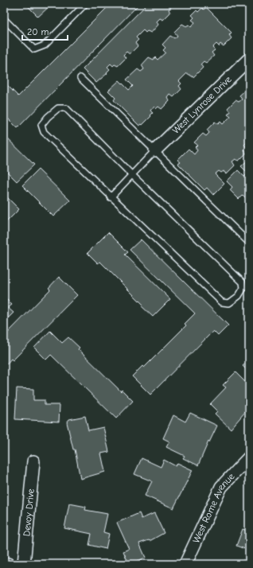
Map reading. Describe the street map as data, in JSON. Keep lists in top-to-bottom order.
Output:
{
  "streets": {
    "street": ["West Lynrose Drive", "West Rome Avenue", "Devoy Drive"]
  },
  "scale_bar": "20 m"
}
